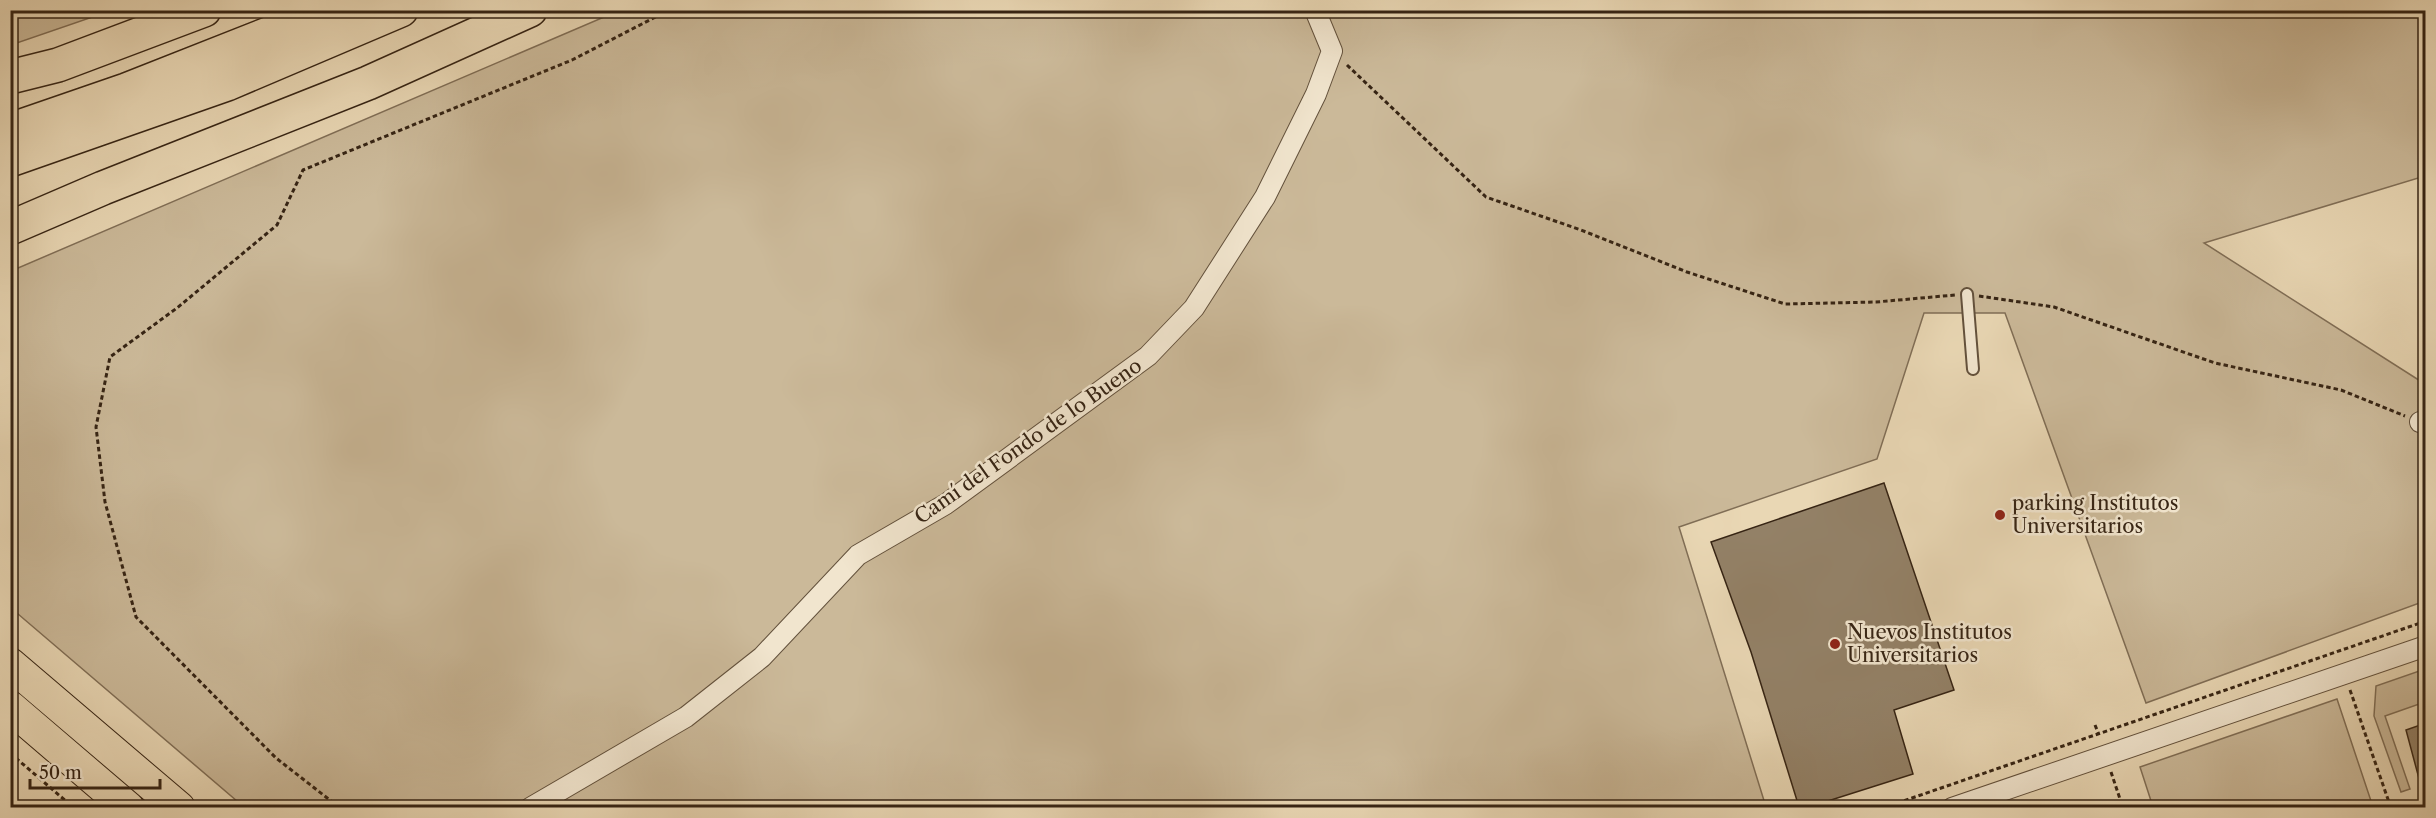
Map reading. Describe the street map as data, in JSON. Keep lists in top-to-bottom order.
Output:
{
  "streets": {
    "street": ["Camí del Fondo de lo Bueno"]
  },
  "places": ["parking Institutos Universitarios", "Nuevos Institutos Universitarios"],
  "scale_bar": "50 m"
}
